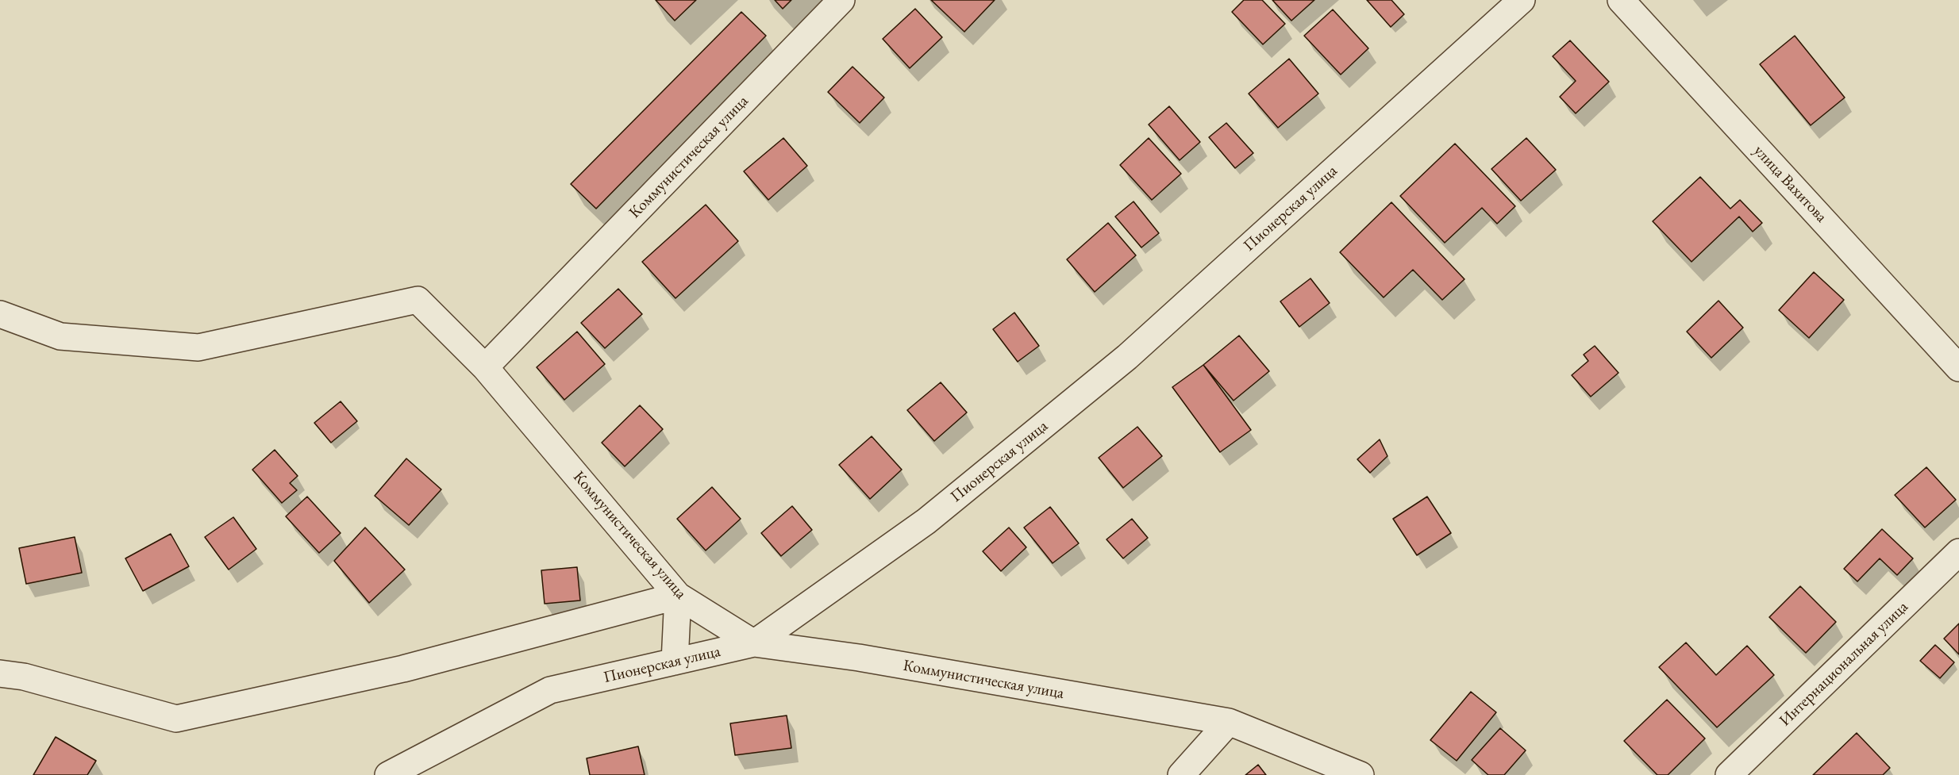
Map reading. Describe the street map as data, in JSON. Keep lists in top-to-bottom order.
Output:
{
  "streets": {
    "street": [
      "Коммунистическая улица",
      "улица Вахитова",
      "Пионерская улица",
      "Интернациональная улица"
    ]
  },
  "crossings": [
    ["Коммунистическая улица", "Пионерская улица"]
  ]
}
